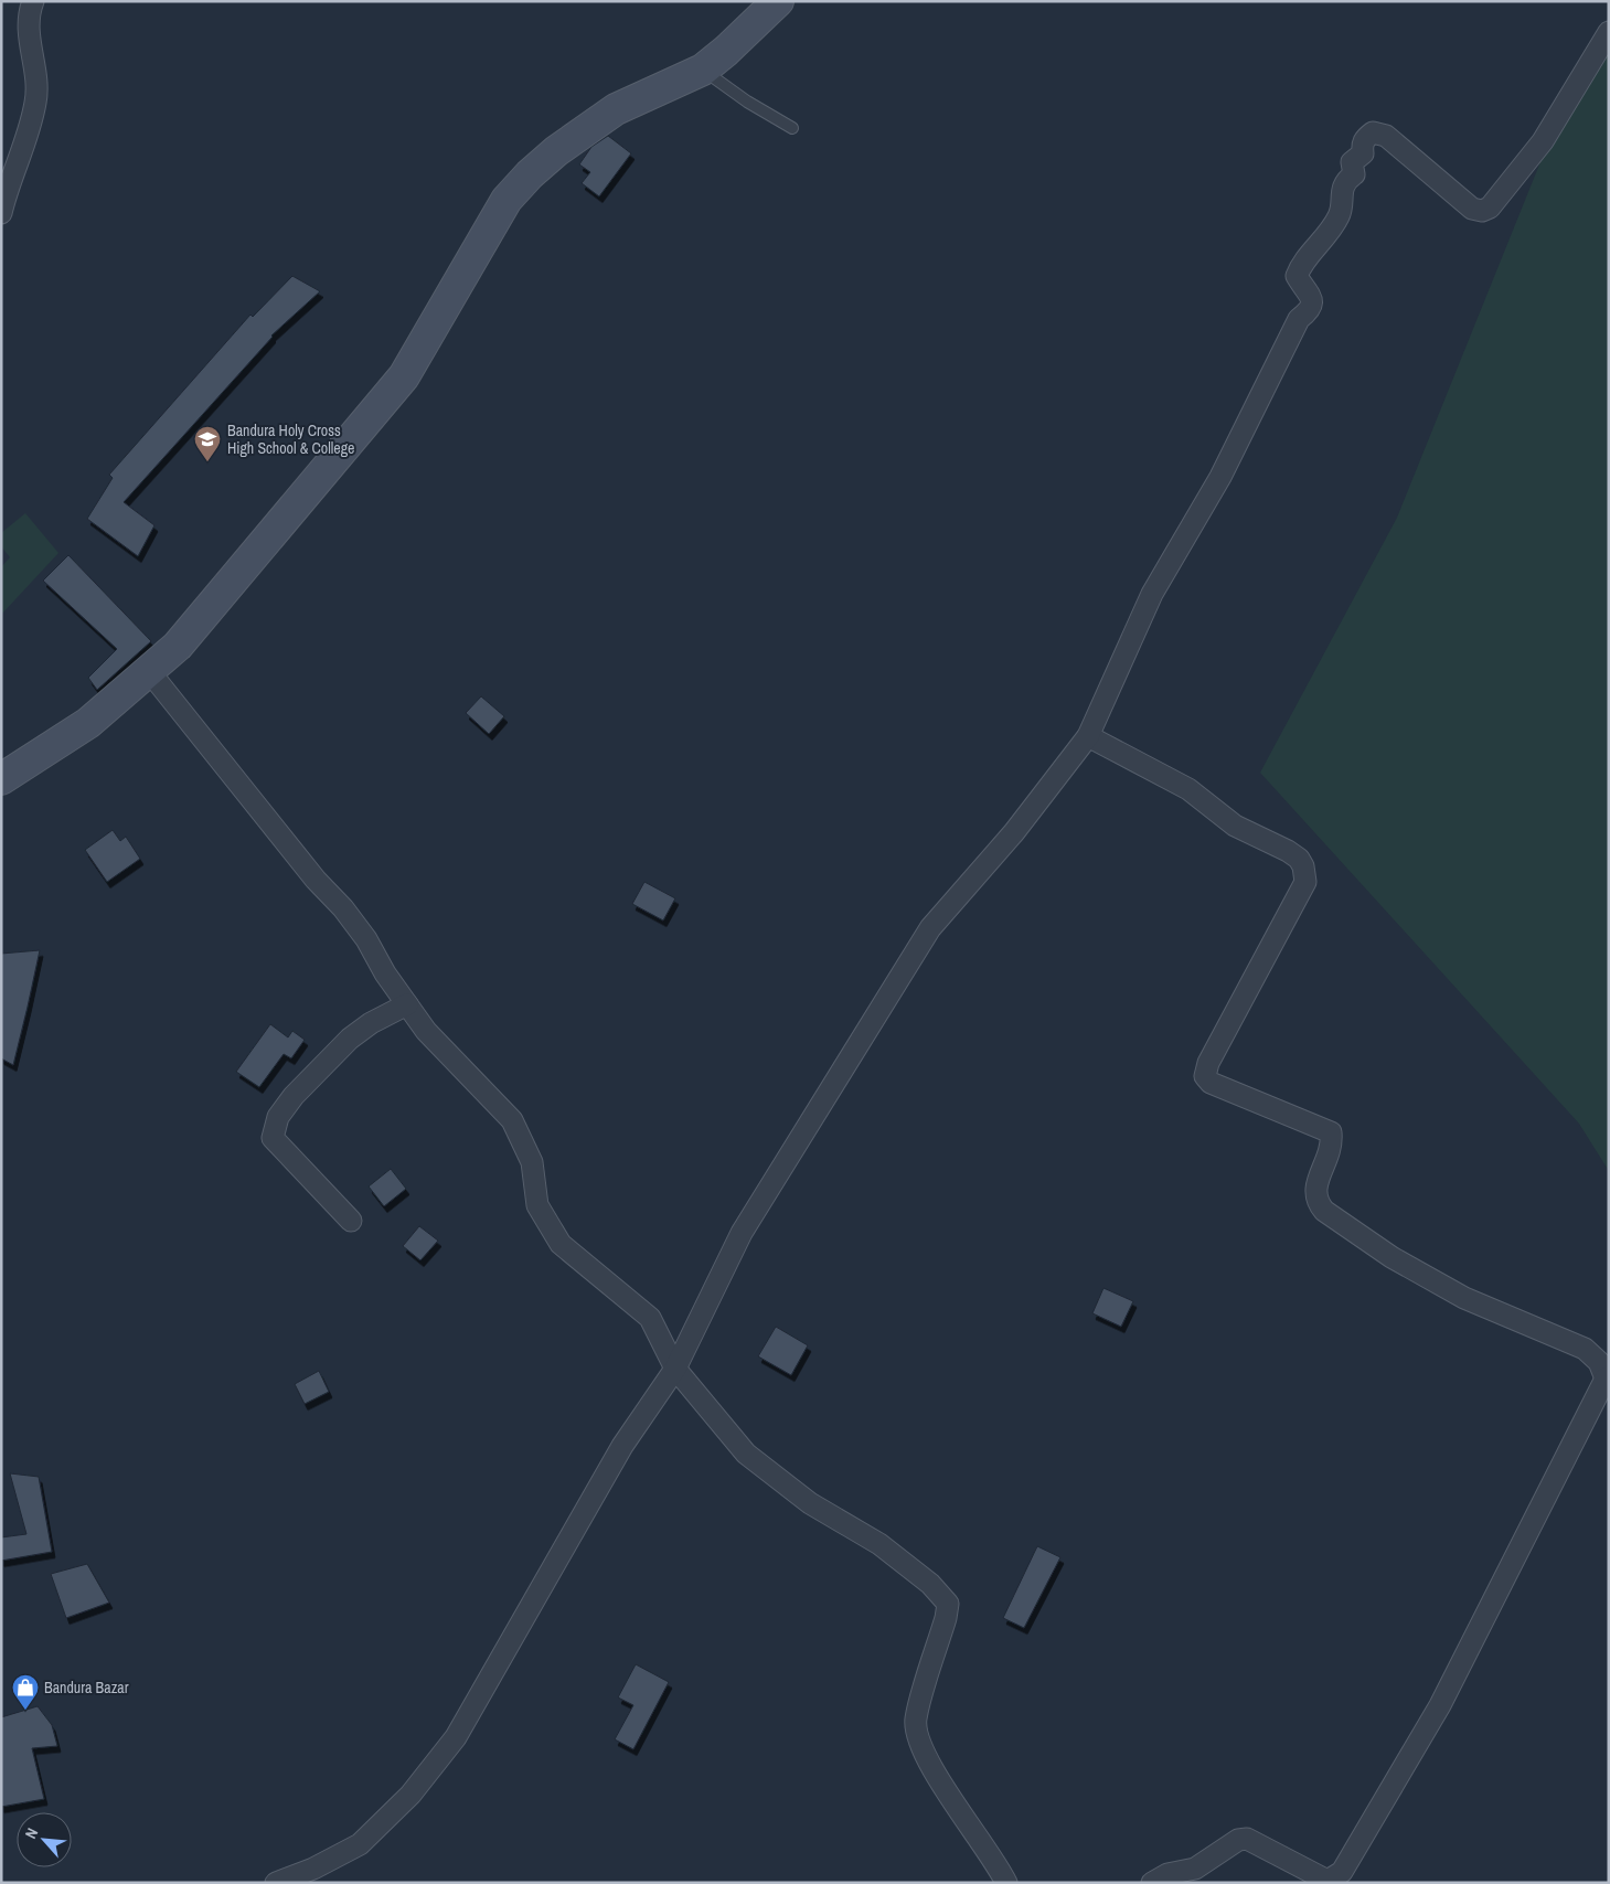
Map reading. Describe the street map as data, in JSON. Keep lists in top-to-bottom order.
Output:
{
  "places": {
    "school or university": ["Bandura Holy Cross High School & College"],
    "shop": ["Bandura Bazar"]
  },
  "north": "top left"
}
